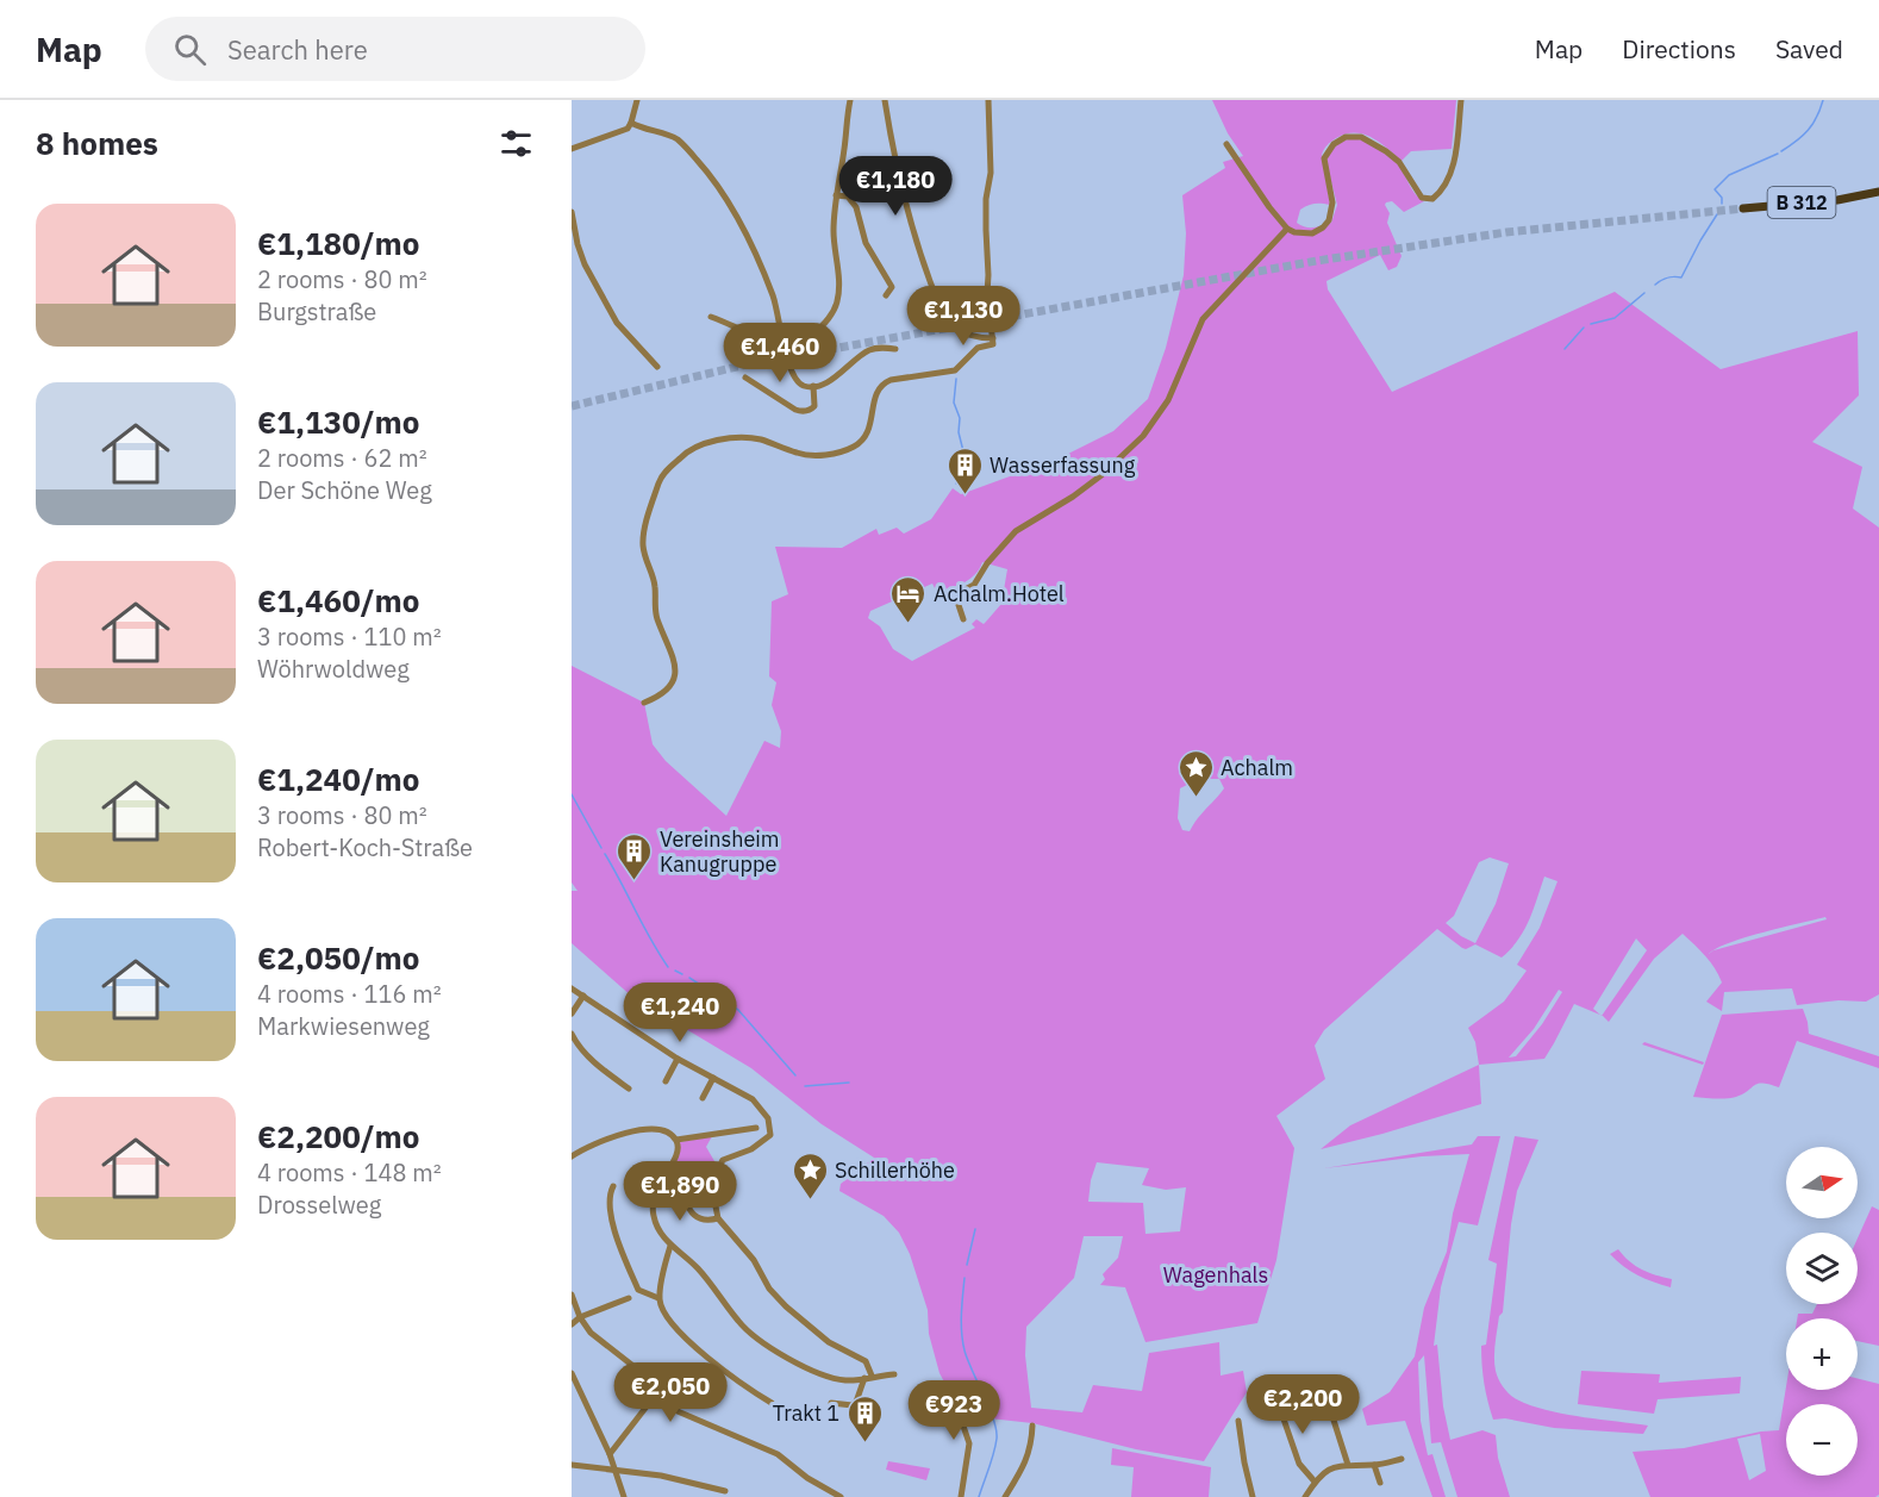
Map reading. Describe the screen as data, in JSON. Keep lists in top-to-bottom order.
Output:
{
  "streets": {
    "main road": ["B 312"]
  },
  "parks": ["Wagenhals"],
  "places": {
    "building": ["Wasserfassung", "Vereinsheim Kanugruppe", "Trakt 1"],
    "hotel": ["Achalm.Hotel"],
    "place": ["Achalm", "Schillerhöhe"]
  },
  "north": "right",
  "page": {
    "header": "Map",
    "search": "Search here",
    "nav": ["Map", "Directions", "Saved"],
    "heading": "8 homes",
    "price": [
      "€1,180",
      "€1,130",
      "€1,460",
      "€1,240",
      "€1,890",
      "€2,050",
      "€2,200",
      "€923"
    ],
    "list": [
      {
        "name": "€1,180/mo",
        "note": "2 rooms · 80 m² · Burgstraße"
      },
      {
        "name": "€1,130/mo",
        "note": "2 rooms · 62 m² · Der Schöne Weg"
      },
      {
        "name": "€1,460/mo",
        "note": "3 rooms · 110 m² · Wöhrwoldweg"
      },
      {
        "name": "€1,240/mo",
        "note": "3 rooms · 80 m² · Robert-Koch-Straße"
      },
      {
        "name": "€2,050/mo",
        "note": "4 rooms · 116 m² · Markwiesenweg"
      },
      {
        "name": "€2,200/mo",
        "note": "4 rooms · 148 m² · Drosselweg"
      }
    ],
    "map_buttons": ["+", "−"]
  }
}
